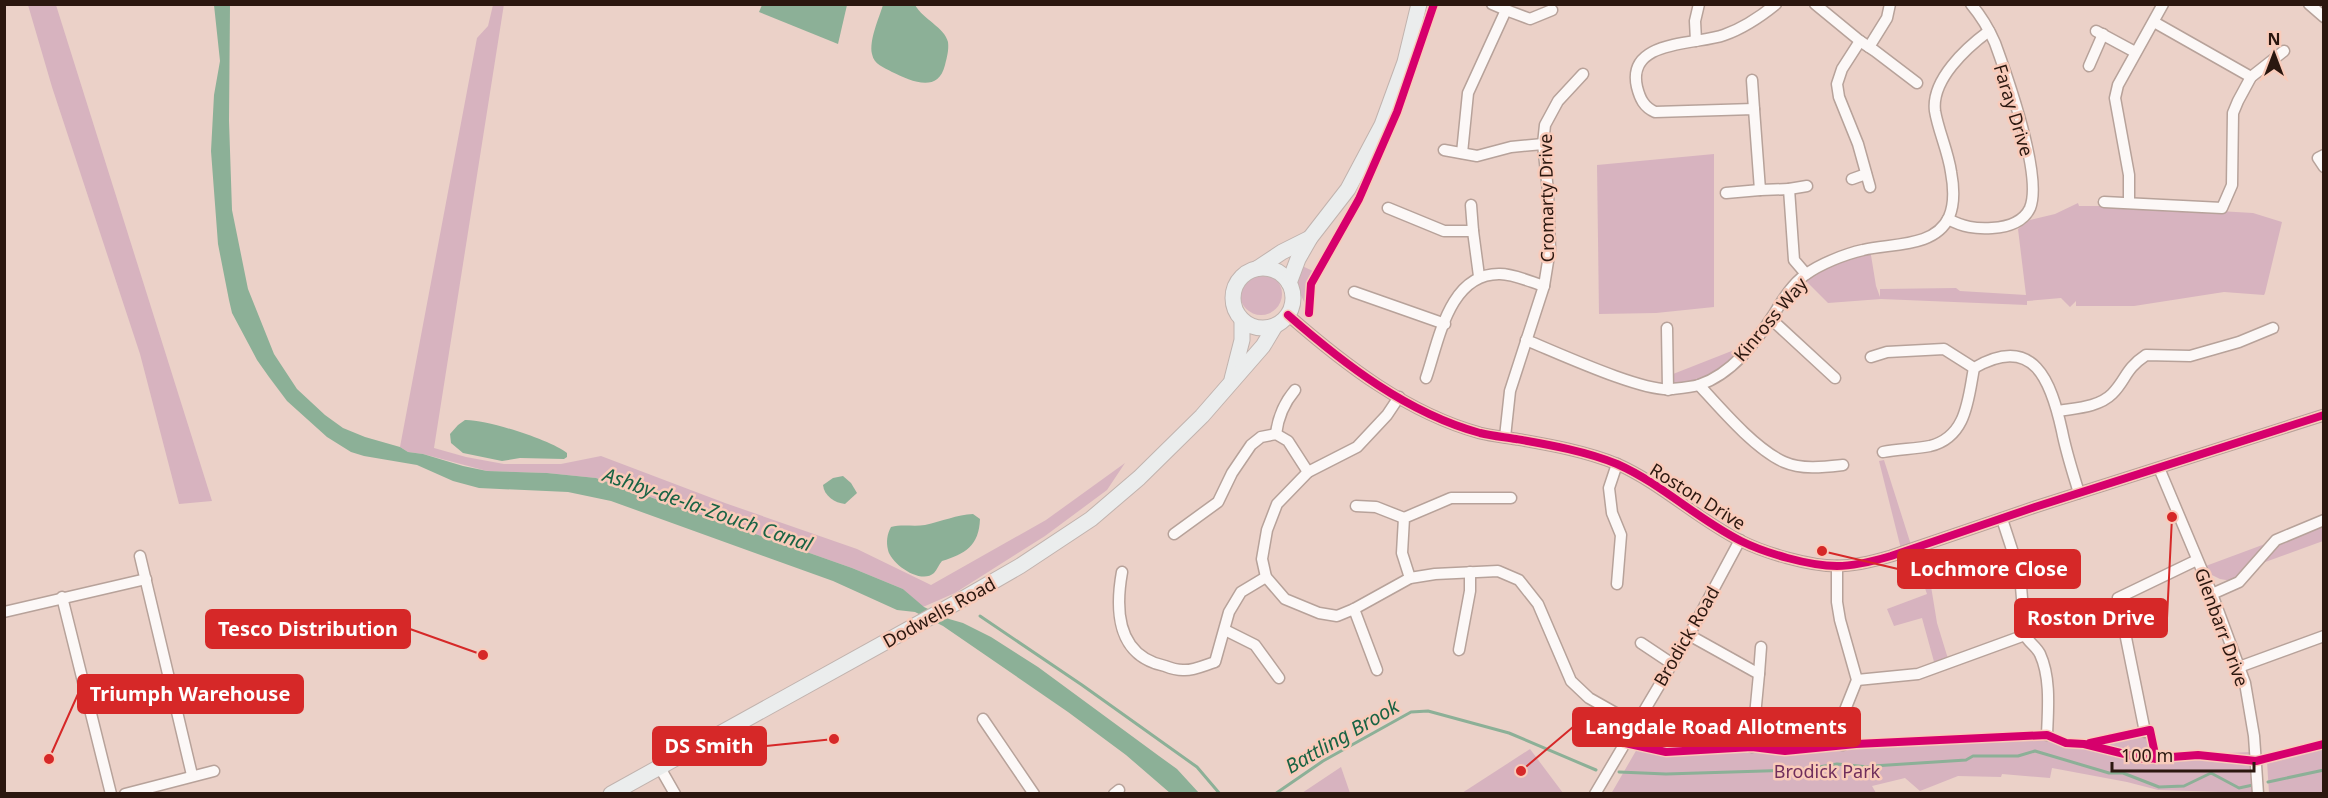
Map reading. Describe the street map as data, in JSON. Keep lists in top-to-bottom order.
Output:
{
  "streets": {
    "main road": ["Dodwells Road"],
    "street": [
      "Faray Drive",
      "Cromarty Drive",
      "Kinross Way",
      "Roston Drive",
      "Glenbarr Drive",
      "Brodick Road"
    ]
  },
  "crossings": [
    ["Faray Drive", "Kinross Way"],
    ["Cromarty Drive", "Kinross Way"],
    ["Cromarty Drive", "Roston Drive"],
    ["Roston Drive", "Dodwells Road"],
    ["Roston Drive", "Glenbarr Drive"],
    ["Roston Drive", "Brodick Road"]
  ],
  "water": ["Ashby-de-la-Zouch Canal", "Battling Brook"],
  "parks": ["Brodick Park"],
  "places": [
    "Roston Drive",
    "Lochmore Close",
    "Tesco Distribution",
    "DS Smith",
    "Triumph Warehouse",
    "Langdale Road Allotments"
  ],
  "scale_bar": "100 m",
  "north": "top"
}
